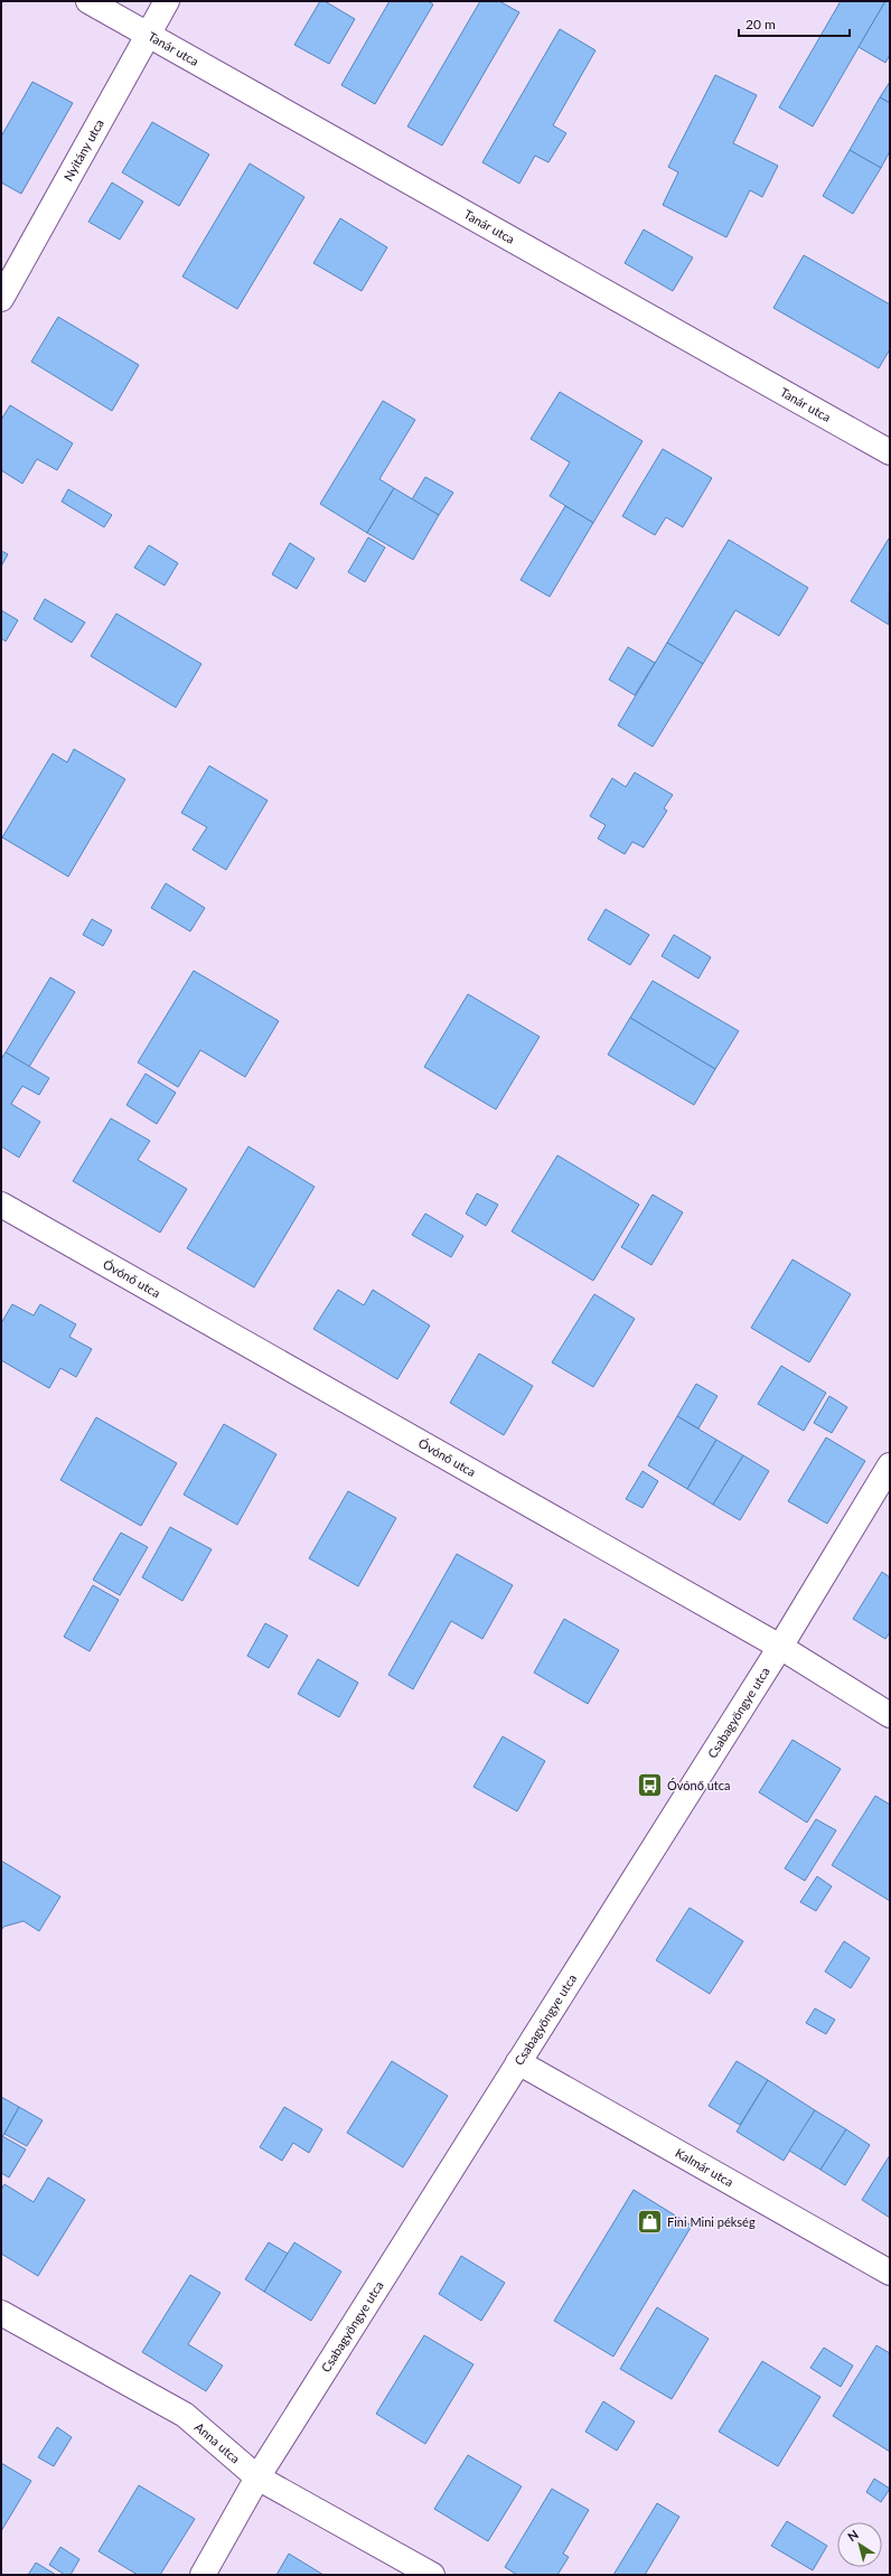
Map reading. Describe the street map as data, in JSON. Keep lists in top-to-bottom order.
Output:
{
  "streets": {
    "street": [
      "Tanár utca",
      "Nyitány utca",
      "Óvónő utca",
      "Csabagyöngye utca",
      "Kalmár utca",
      "Anna utca"
    ]
  },
  "crossings": [
    ["Tanár utca", "Nyitány utca"],
    ["Óvónő utca", "Csabagyöngye utca"],
    ["Csabagyöngye utca", "Kalmár utca"],
    ["Csabagyöngye utca", "Anna utca"]
  ],
  "places": {
    "bus stop": ["Óvónő utca"],
    "shop": ["Fini Mini pékség"]
  },
  "scale_bar": "20 m",
  "north": "top left"
}
